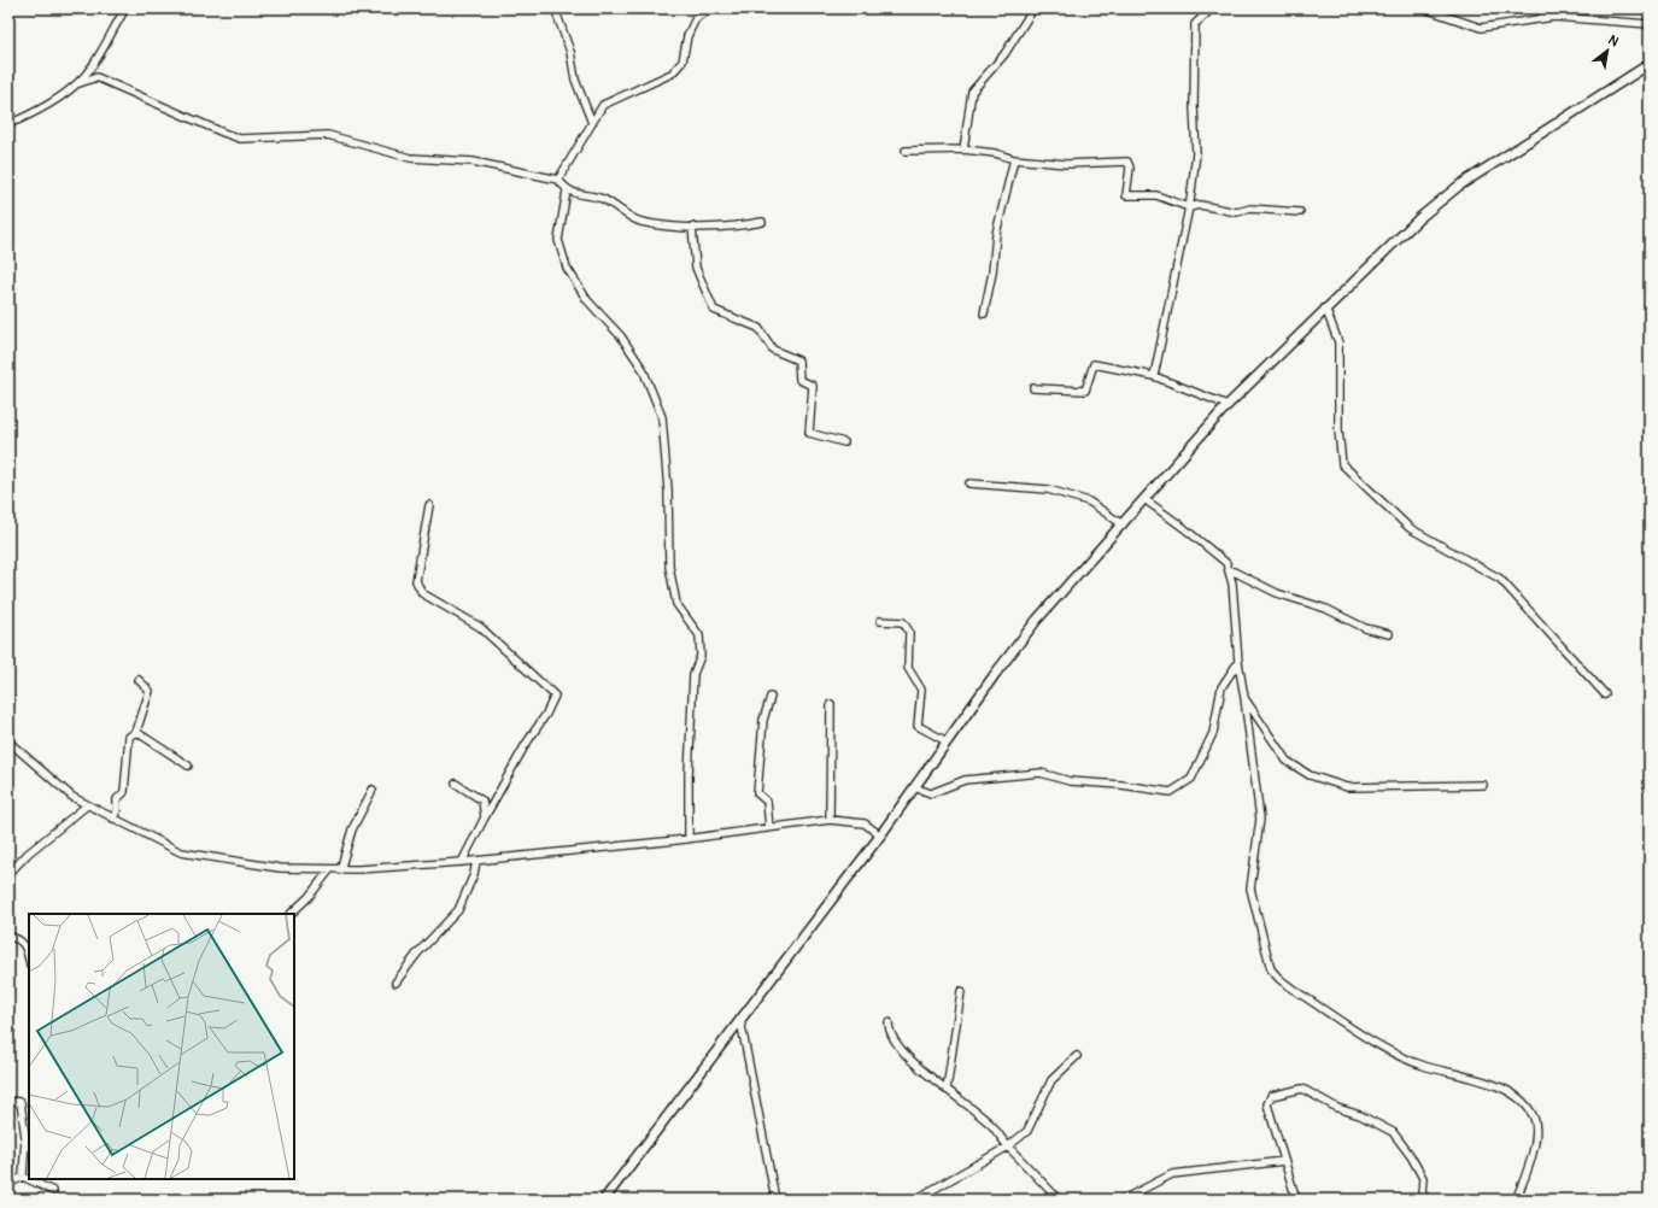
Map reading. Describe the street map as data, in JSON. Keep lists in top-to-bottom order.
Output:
{
  "north": "top right"
}
